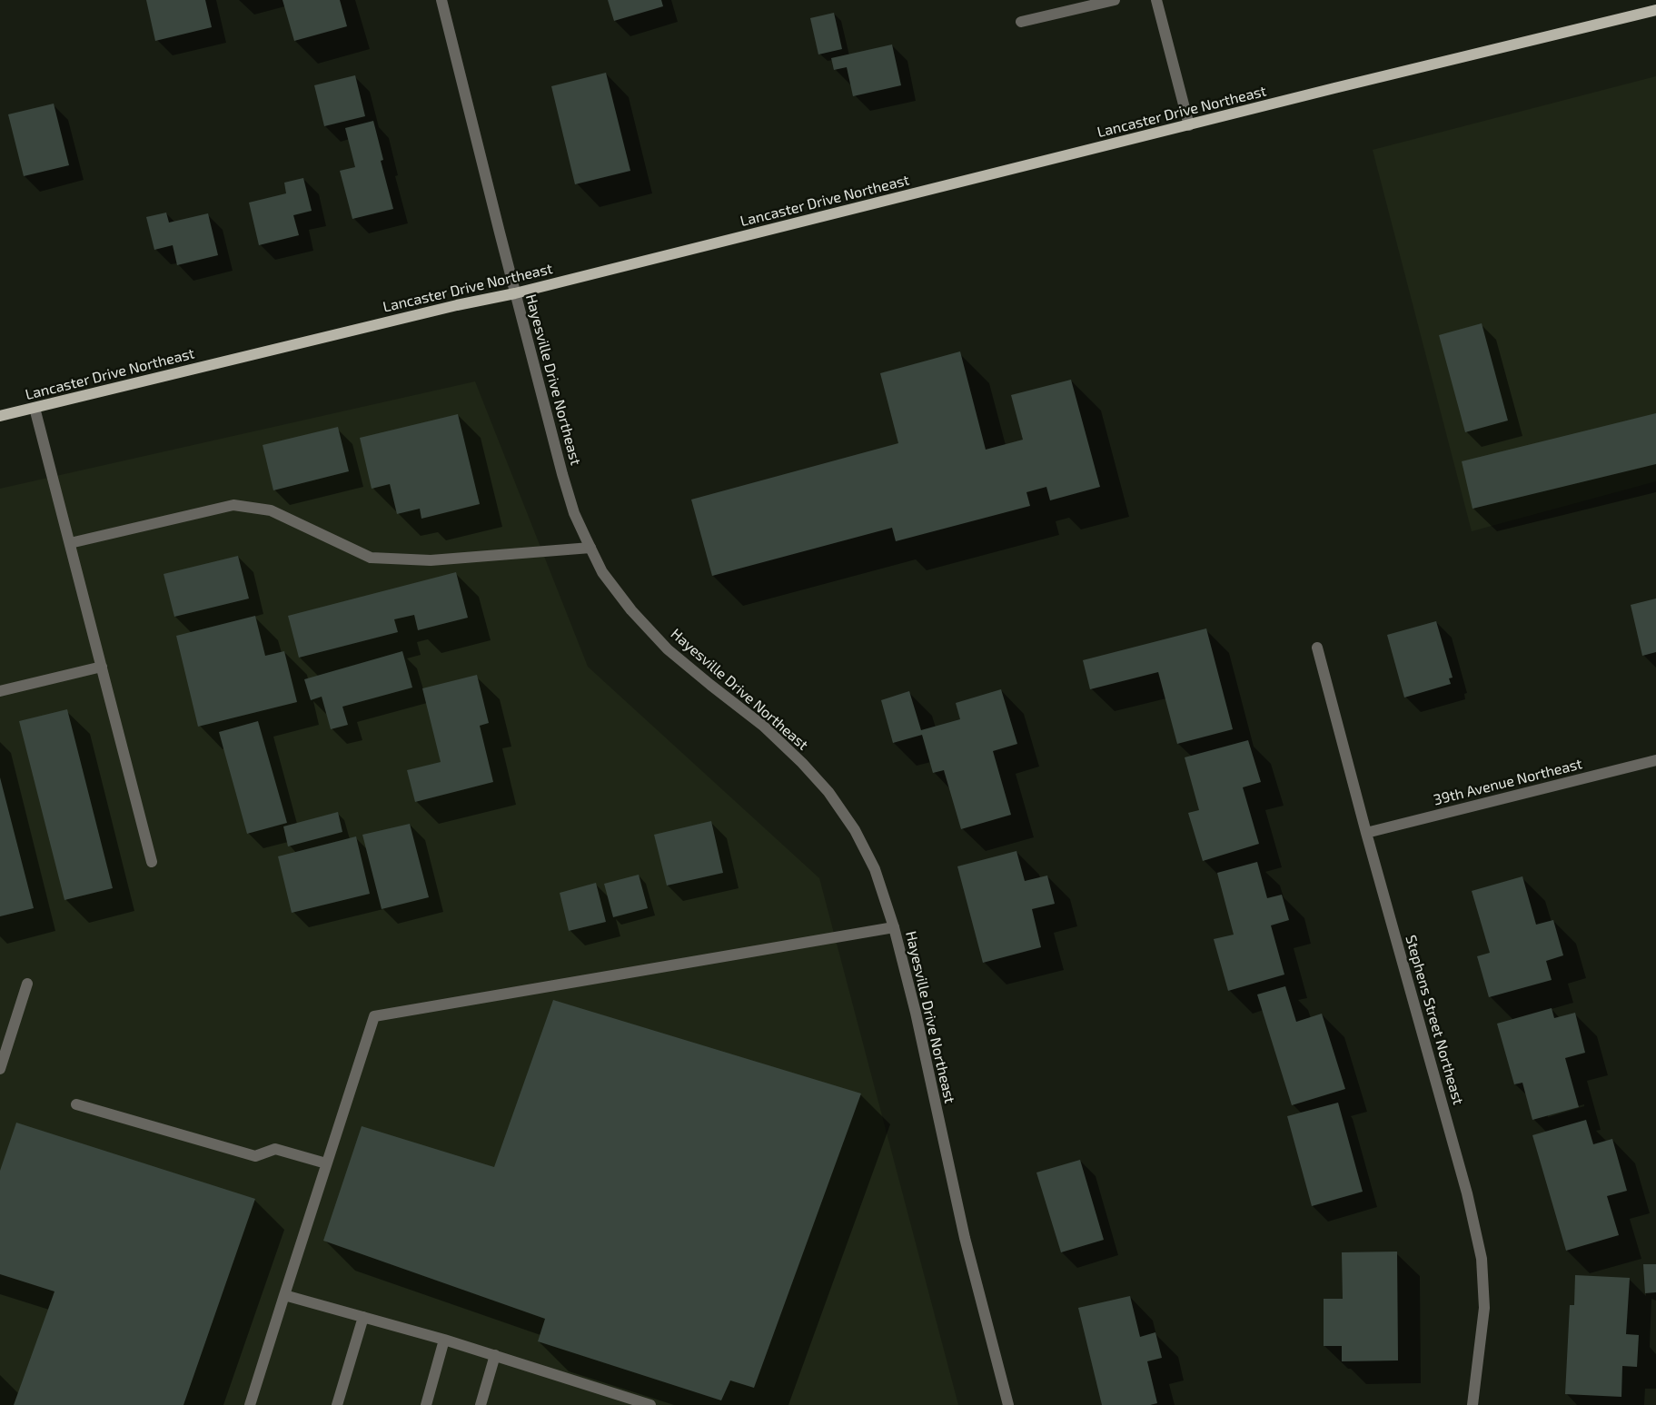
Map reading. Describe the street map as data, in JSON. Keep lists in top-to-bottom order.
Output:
{
  "streets": {
    "main road": ["Lancaster Drive Northeast"],
    "street": ["Hayesville Drive Northeast", "39th Avenue Northeast", "Stephens Street Northeast"]
  },
  "crossings": [
    ["Lancaster Drive Northeast", "Hayesville Drive Northeast"],
    ["39th Avenue Northeast", "Stephens Street Northeast"]
  ]
}
